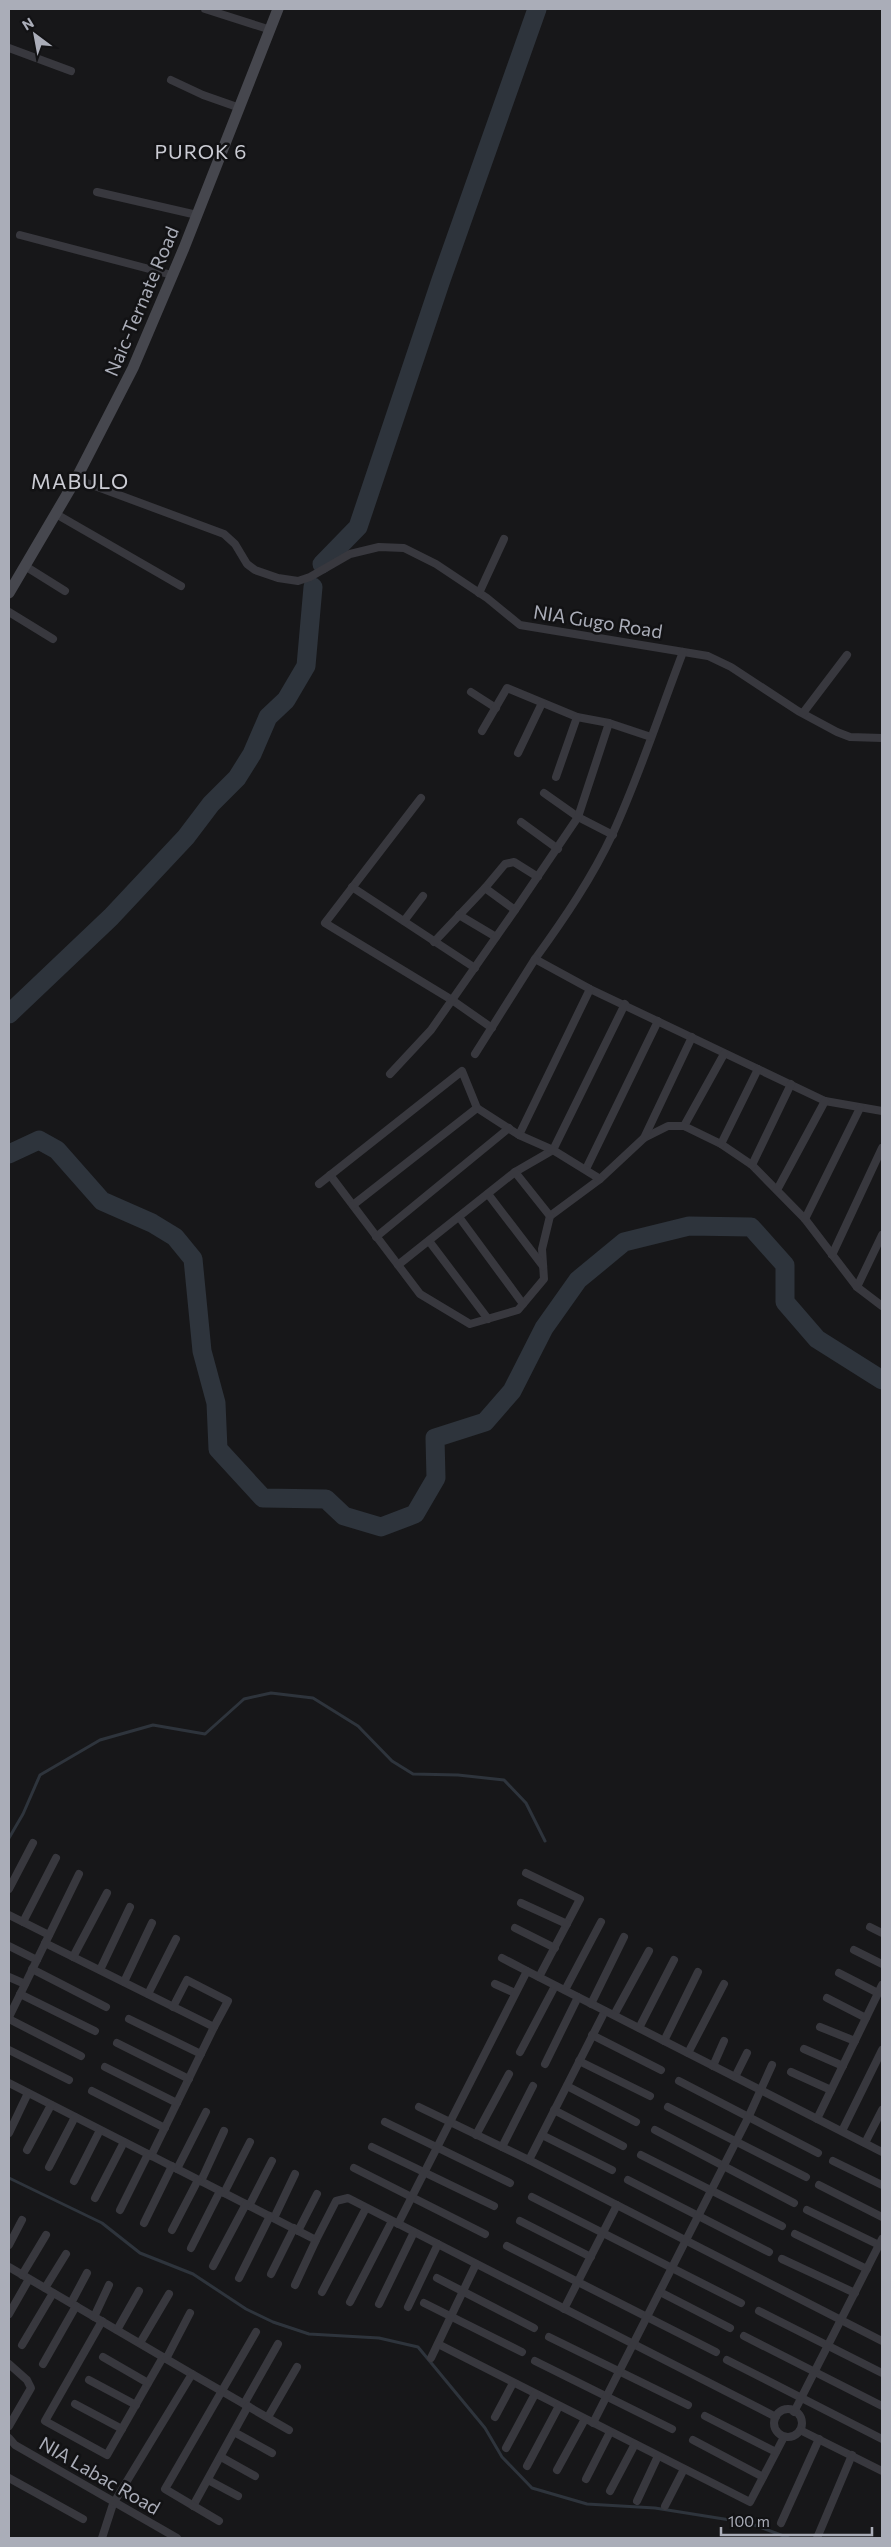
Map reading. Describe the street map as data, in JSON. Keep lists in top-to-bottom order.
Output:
{
  "streets": {
    "main road": ["Naic-Ternate Road"],
    "street": ["NIA Gugo Road", "NIA Labac Road"]
  },
  "crossings": [
    ["Naic-Ternate Road", "NIA Gugo Road"]
  ],
  "districts": ["PUROK 6", "MABULO"],
  "scale_bar": "100 m",
  "north": "top left"
}
